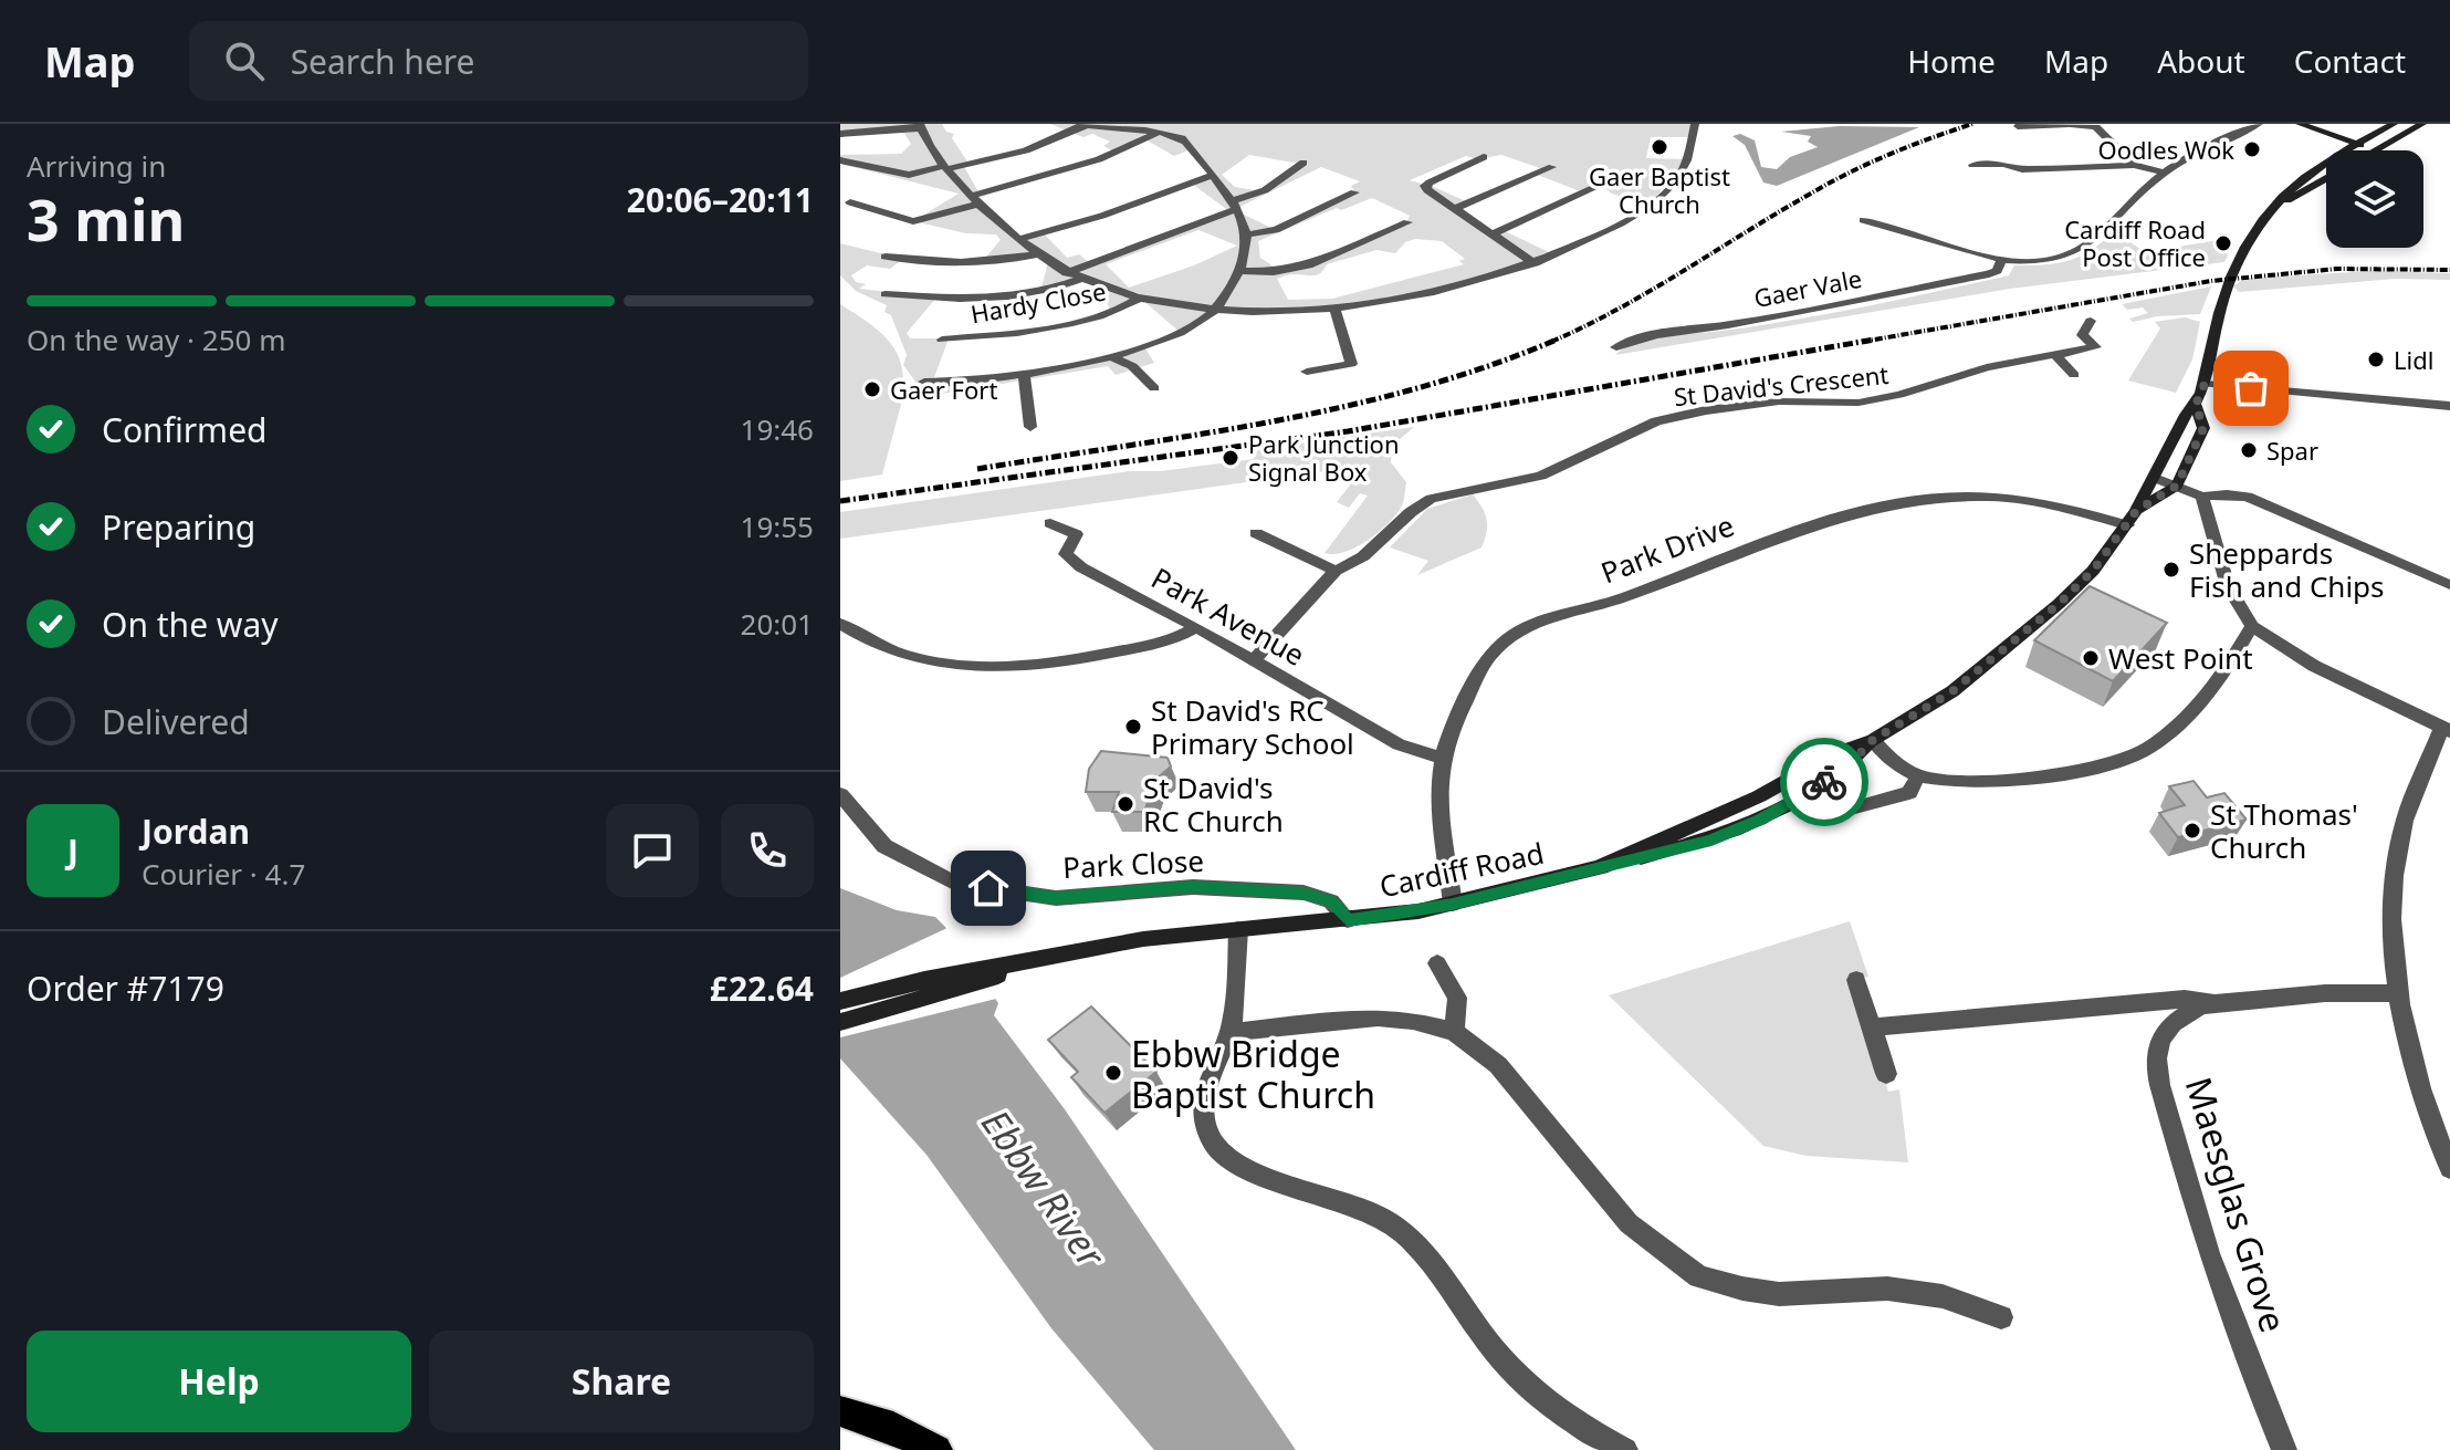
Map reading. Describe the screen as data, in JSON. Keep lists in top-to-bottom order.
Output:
{
  "streets": {
    "main road": ["Cardiff Road"],
    "street": [
      "Gaer Vale",
      "Hardy Close",
      "St David's Crescent",
      "Park Drive",
      "Park Avenue",
      "Park Close",
      "Maesglas Grove"
    ]
  },
  "crossings": [
    ["St David's Crescent", "Park Avenue"],
    ["Park Drive", "Park Avenue"],
    ["Park Drive", "Cardiff Road"],
    ["Park Close", "Cardiff Road"]
  ],
  "water": ["Ebbw River"],
  "places": [
    "Gaer Baptist Church",
    "Oodles Wok",
    "Cardiff Road Post Office",
    "Lidl",
    "Gaer Fort",
    "Spar",
    "Park Junction Signal Box",
    "Sheppards Fish and Chips",
    "West Point",
    "St David's RC Primary School",
    "St David's RC Church",
    "St Thomas' Church",
    "Ebbw Bridge Baptist Church"
  ],
  "page": {
    "header": "Map",
    "search": "Search here",
    "nav": [
      "Home",
      "Map",
      "About",
      "Contact"
    ],
    "heading": ["3 min", "Arriving in", "20:06–20:11"],
    "panel": [
      "Jordan",
      "Courier · 4.7",
      "Order #7179",
      "£22.64"
    ],
    "bar": "On the way · 250 m",
    "list": [
      ["Confirmed", "19:46"],
      ["Preparing", "19:55"],
      ["On the way", "20:01"],
      "Delivered"
    ],
    "round": "J",
    "buttons": ["Help", "Share"]
  }
}
